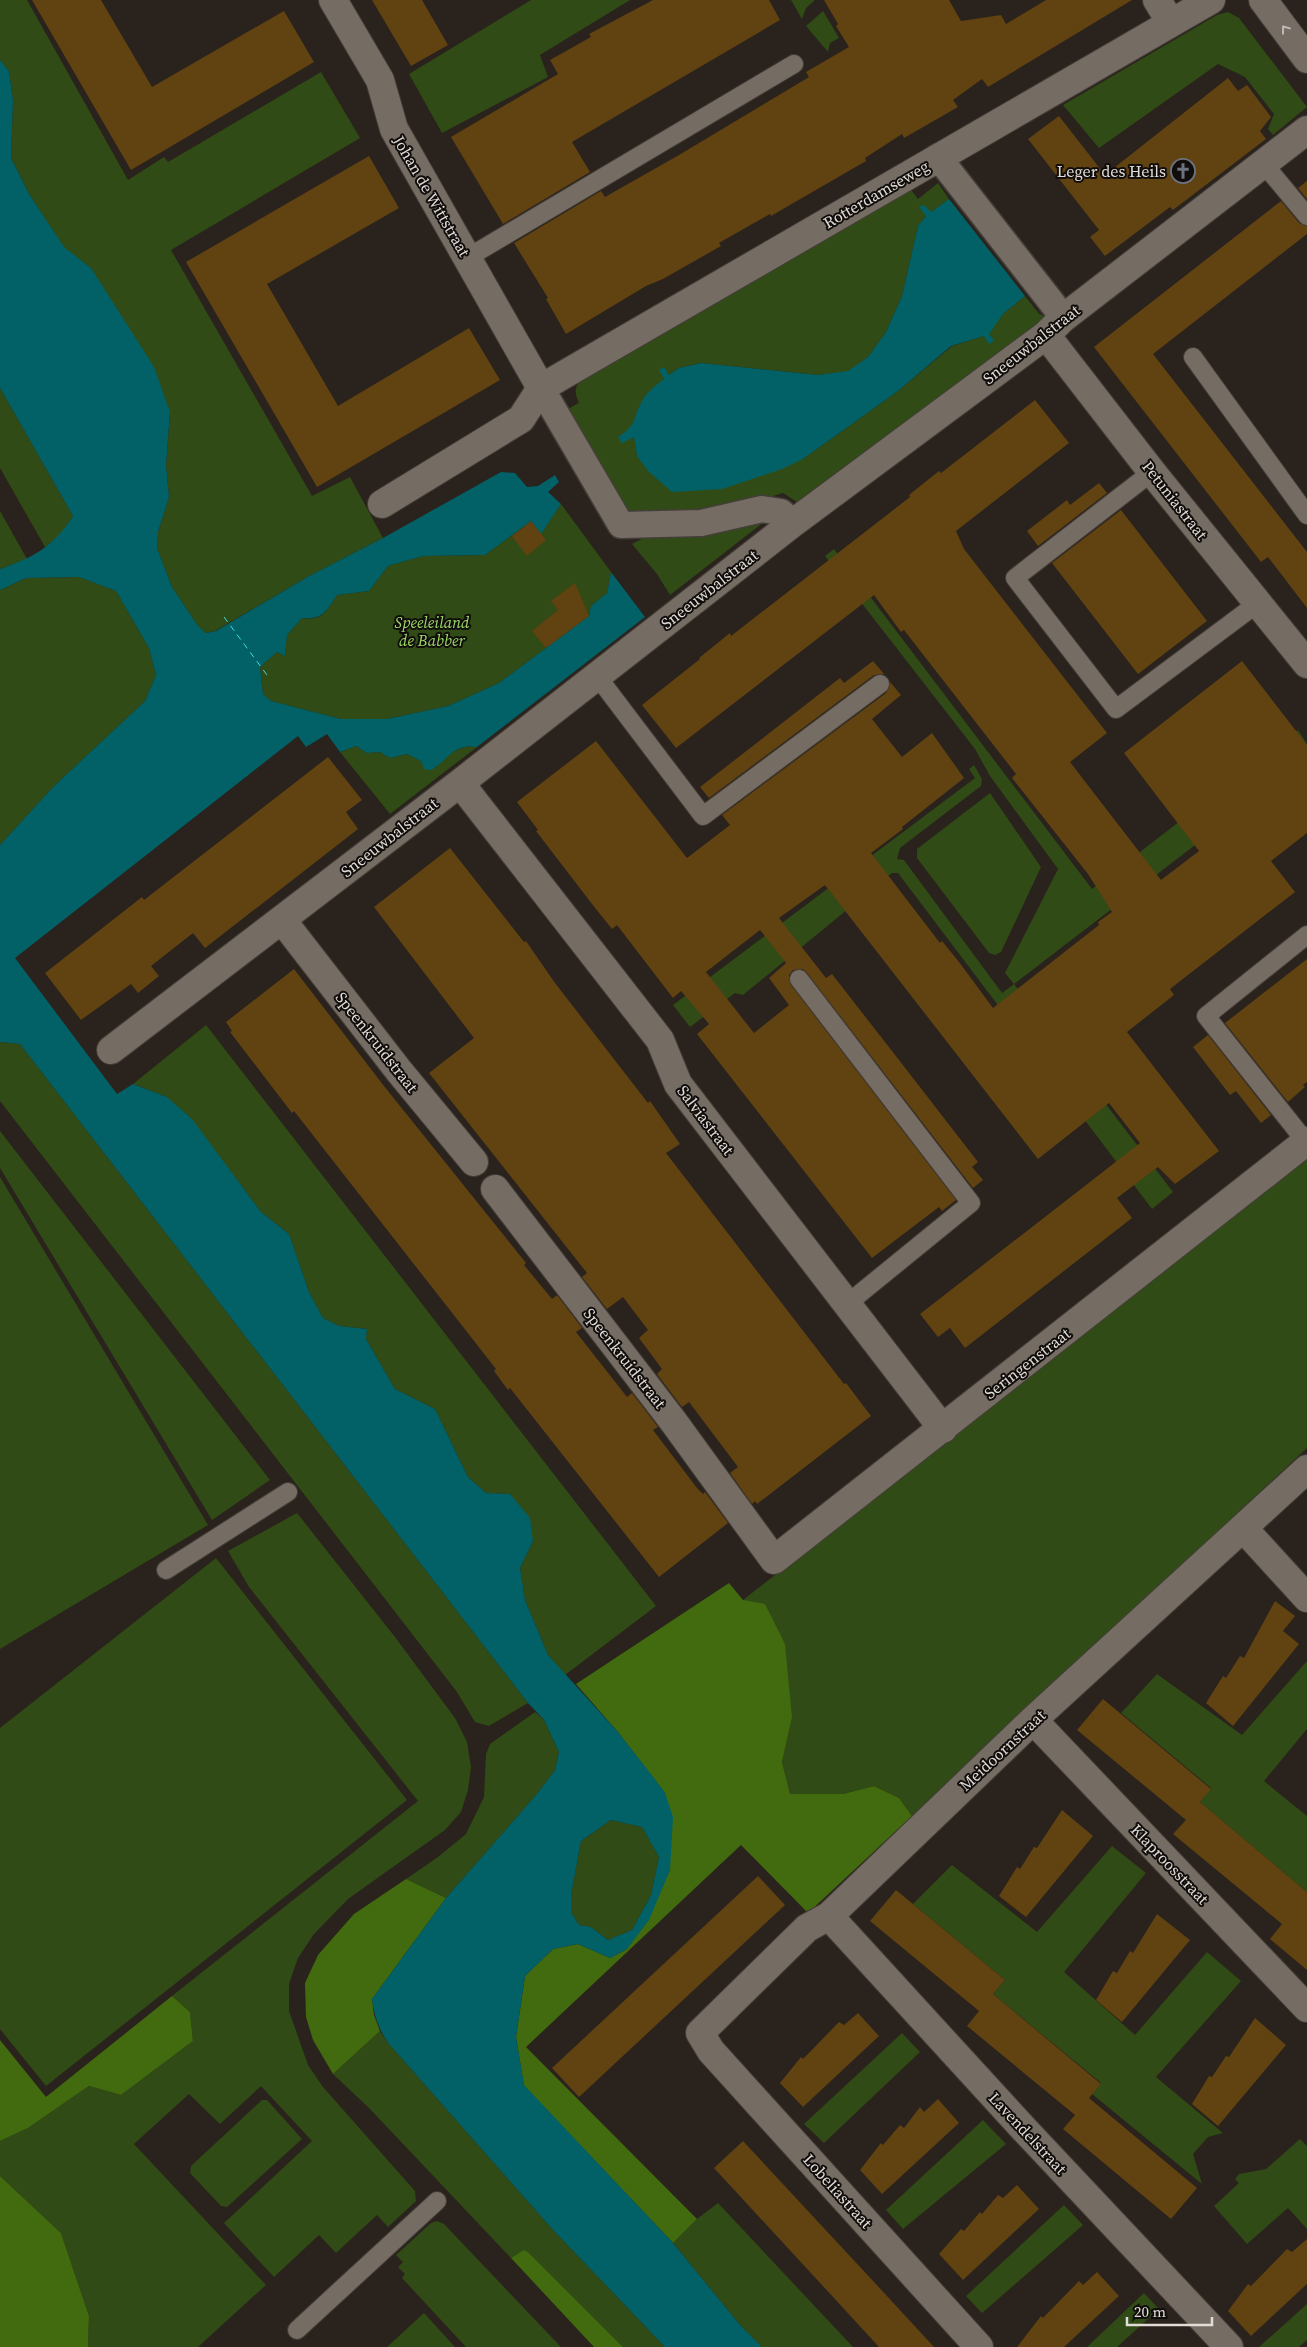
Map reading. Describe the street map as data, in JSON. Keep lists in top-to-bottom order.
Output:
{
  "streets": {
    "street": [
      "Rotterdamseweg",
      "Johan de Wittstraat",
      "Sneeuwbalstraat",
      "Petuniastraat",
      "Speenkruidstraat",
      "Salviastraat",
      "Seringenstraat",
      "Meidoornstraat",
      "Klaproosstraat",
      "Lavendelstraat",
      "Lobeliastraat"
    ]
  },
  "crossings": [
    ["Rotterdamseweg", "Johan de Wittstraat"],
    ["Johan de Wittstraat", "Sneeuwbalstraat"],
    ["Sneeuwbalstraat", "Petuniastraat"],
    ["Sneeuwbalstraat", "Speenkruidstraat"],
    ["Sneeuwbalstraat", "Salviastraat"],
    ["Speenkruidstraat", "Seringenstraat"],
    ["Salviastraat", "Seringenstraat"],
    ["Meidoornstraat", "Klaproosstraat"],
    ["Meidoornstraat", "Lavendelstraat"],
    ["Meidoornstraat", "Lobeliastraat"]
  ],
  "parks": ["Speeleiland de Babber"],
  "places": {
    "church": ["Leger des Heils"]
  },
  "scale_bar": "20 m"
}
